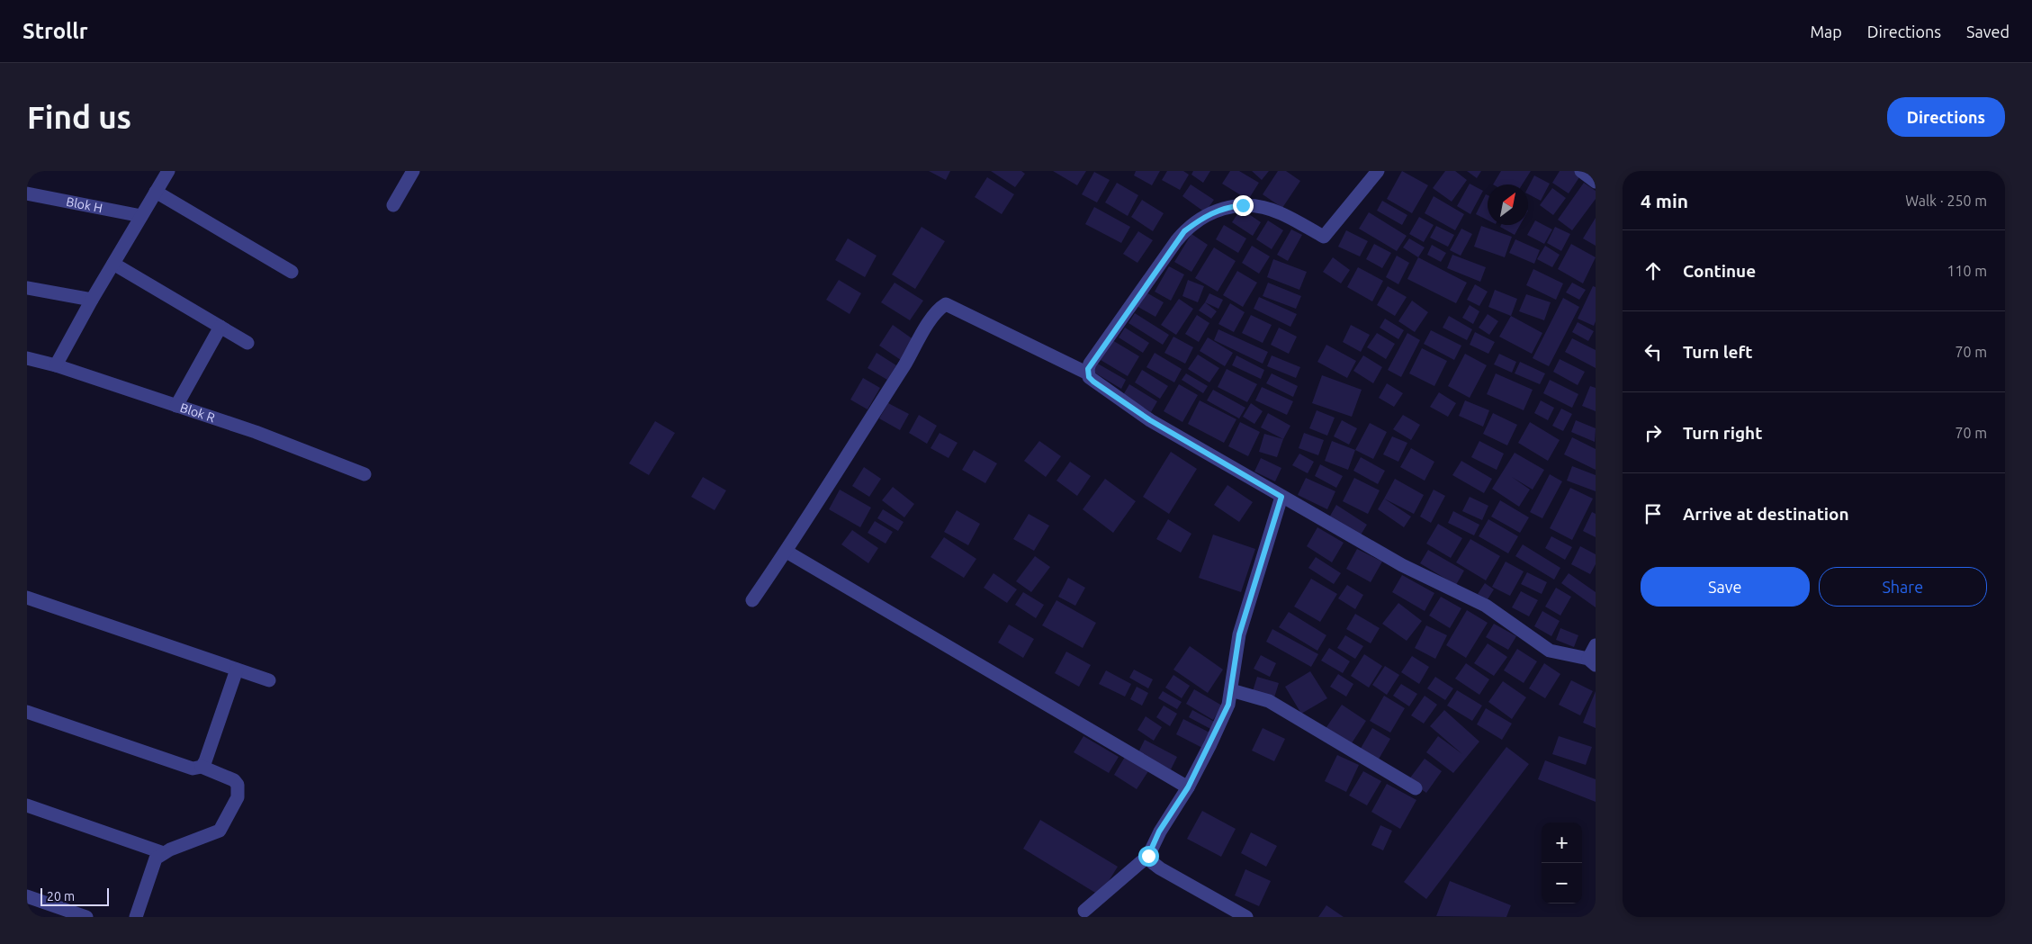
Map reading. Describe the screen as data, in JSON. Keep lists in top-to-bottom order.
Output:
{
  "streets": {
    "street": ["Blok H", "Blok R"]
  },
  "scale_bar": "20 m",
  "north": "top right",
  "page": {
    "header": "Strollr",
    "nav": ["Map", "Directions", "Saved"],
    "buttons": [
      "Directions",
      ["Save", "Share"]
    ],
    "title": "Find us",
    "heading": ["4 min", "Walk · 250 m"],
    "list": [
      ["Continue", "110 m"],
      ["Turn left", "70 m"],
      ["Turn right", "70 m"],
      "Arrive at destination"
    ],
    "map_buttons": ["+", "−"],
    "scale": "20 m"
  }
}
